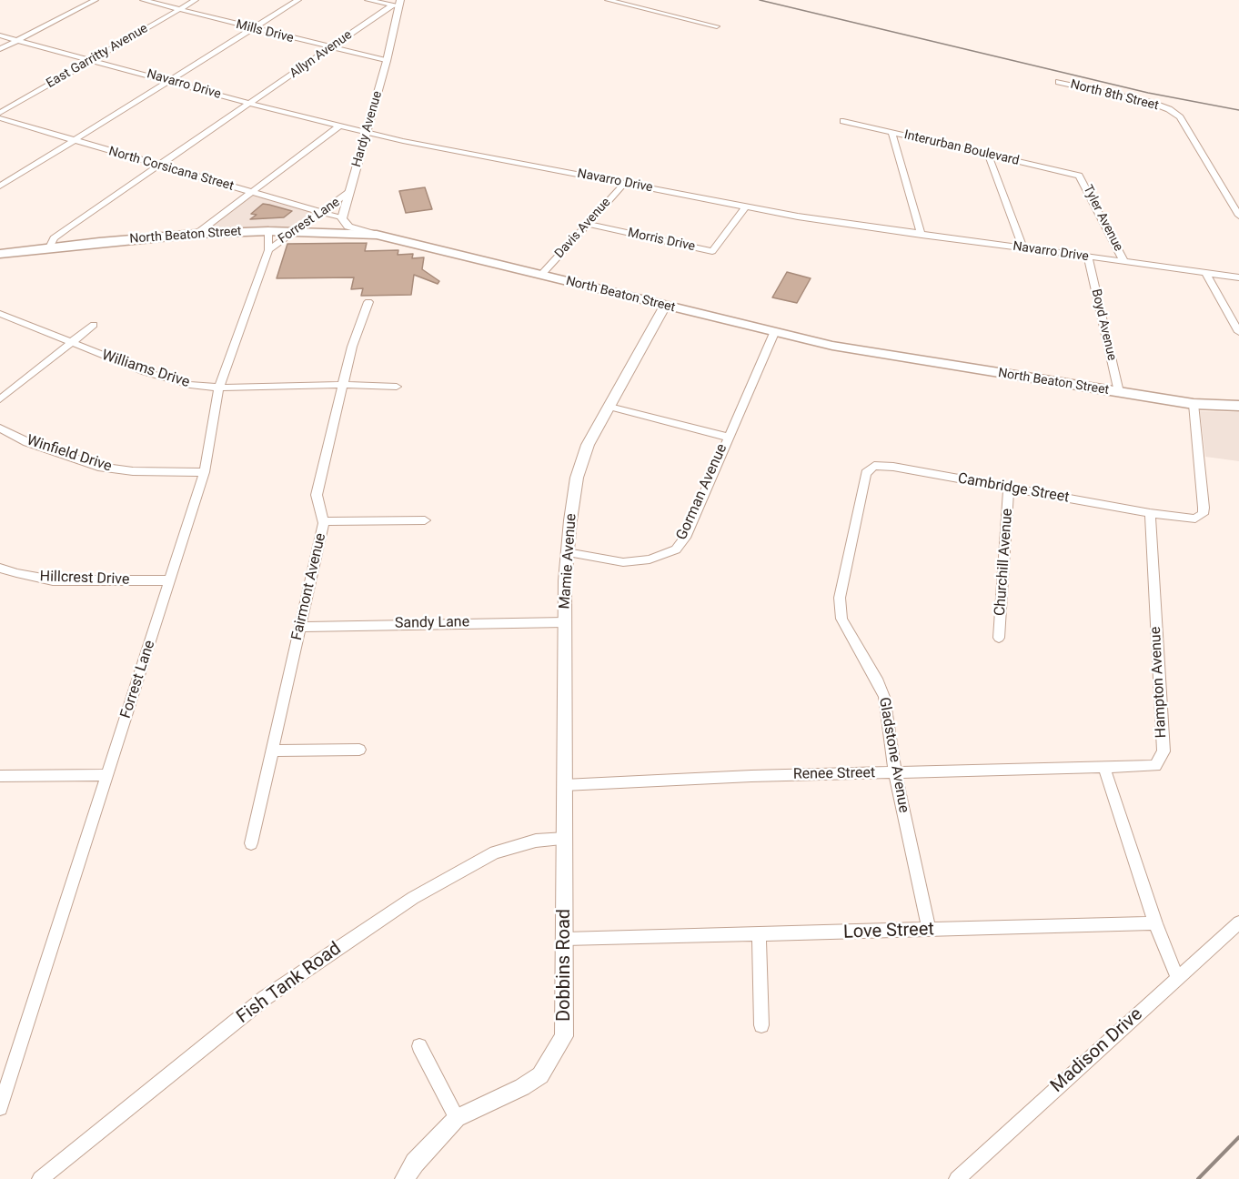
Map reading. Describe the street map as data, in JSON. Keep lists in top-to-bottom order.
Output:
{
  "streets": {
    "main road": ["North Beaton Street"],
    "street": [
      "Mills Drive",
      "Allyn Avenue",
      "East Garritty Avenue",
      "Navarro Drive",
      "North 8th Street",
      "Hardy Avenue",
      "Interurban Boulevard",
      "North Corsicana Street",
      "Tyler Avenue",
      "Forrest Lane",
      "Davis Avenue",
      "Morris Drive",
      "Boyd Avenue",
      "Williams Drive",
      "Winfield Drive",
      "Cambridge Street",
      "Gorman Avenue",
      "Mamie Avenue",
      "Churchill Avenue",
      "Hillcrest Drive",
      "Fairmont Avenue",
      "Sandy Lane",
      "Hampton Avenue",
      "Gladstone Avenue",
      "Renee Street",
      "Love Street",
      "Dobbins Road",
      "Fish Tank Road",
      "Madison Drive"
    ]
  },
  "crossings": [
    ["Mills Drive", "Allyn Avenue"],
    ["Mills Drive", "East Garritty Avenue"],
    ["Mills Drive", "Hardy Avenue"],
    ["Allyn Avenue", "Navarro Drive"],
    ["Allyn Avenue", "Hardy Avenue"],
    ["Allyn Avenue", "North Corsicana Street"],
    ["Allyn Avenue", "North Beaton Street"],
    ["East Garritty Avenue", "Navarro Drive"],
    ["Navarro Drive", "Hardy Avenue"],
    ["Navarro Drive", "Tyler Avenue"],
    ["Navarro Drive", "Davis Avenue"],
    ["Navarro Drive", "Morris Drive"],
    ["Navarro Drive", "Boyd Avenue"],
    ["Hardy Avenue", "North Corsicana Street"],
    ["Hardy Avenue", "Forrest Lane"],
    ["Interurban Boulevard", "Tyler Avenue"],
    ["North Corsicana Street", "Forrest Lane"],
    ["Forrest Lane", "North Beaton Street"],
    ["Forrest Lane", "Williams Drive"],
    ["Forrest Lane", "Winfield Drive"],
    ["Forrest Lane", "Hillcrest Drive"],
    ["Davis Avenue", "North Beaton Street"],
    ["Davis Avenue", "Morris Drive"],
    ["North Beaton Street", "Boyd Avenue"],
    ["North Beaton Street", "Cambridge Street"],
    ["North Beaton Street", "Gorman Avenue"],
    ["North Beaton Street", "Mamie Avenue"],
    ["Williams Drive", "Fairmont Avenue"],
    ["Cambridge Street", "Churchill Avenue"],
    ["Cambridge Street", "Hampton Avenue"],
    ["Cambridge Street", "Gladstone Avenue"],
    ["Gorman Avenue", "Mamie Avenue"],
    ["Mamie Avenue", "Sandy Lane"],
    ["Mamie Avenue", "Renee Street"],
    ["Mamie Avenue", "Dobbins Road"],
    ["Mamie Avenue", "Fish Tank Road"],
    ["Fairmont Avenue", "Sandy Lane"],
    ["Hampton Avenue", "Renee Street"],
    ["Gladstone Avenue", "Renee Street"],
    ["Gladstone Avenue", "Love Street"],
    ["Love Street", "Dobbins Road"],
    ["Dobbins Road", "Fish Tank Road"]
  ]
}
